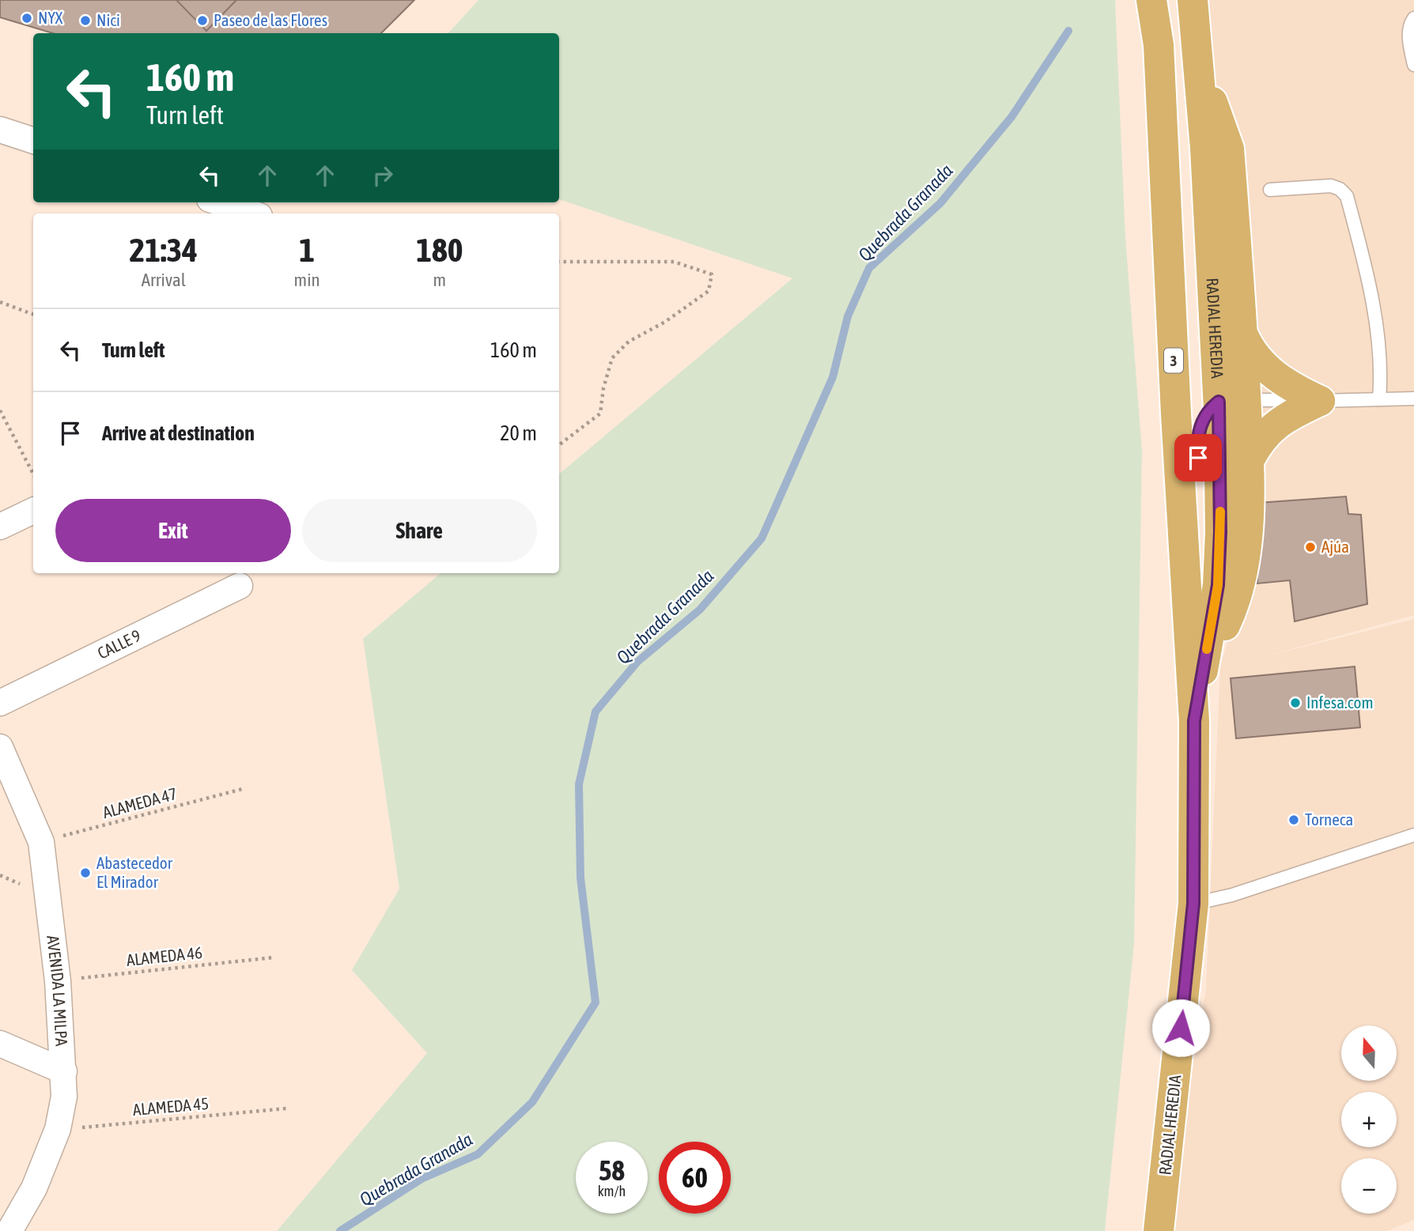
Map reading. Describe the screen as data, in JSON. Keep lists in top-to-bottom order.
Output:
{
  "streets": {
    "main road": ["RADIAL HEREDIA", "3"],
    "street": ["CALLE 9", "AVENIDA LA MILPA"],
    "path": ["ALAMEDA 47", "ALAMEDA 46", "ALAMEDA 45"]
  },
  "crossings": [
    ["ALAMEDA 47", "AVENIDA LA MILPA"],
    ["ALAMEDA 46", "AVENIDA LA MILPA"],
    ["AVENIDA LA MILPA", "ALAMEDA 45"]
  ],
  "water": ["Quebrada Granada"],
  "places": [
    "NYX",
    "Nici",
    "Paseo de las Flores",
    "Ajúa",
    "Infesa.com",
    "Torneca",
    "Abastecedor El Mirador"
  ],
  "north": "top",
  "page": {
    "turn": ["160 m", "Turn left"],
    "eta": [
      "21:34",
      "Arrival",
      "1",
      "min",
      "180",
      "m"
    ],
    "list": [
      {
        "name": "Turn left",
        "value": "160 m"
      },
      {
        "name": "Arrive at destination",
        "value": "20 m"
      }
    ],
    "buttons": ["Exit", "Share"],
    "map_buttons": ["+", "−"],
    "speed": "58 km/h",
    "limit": "60"
  }
}
